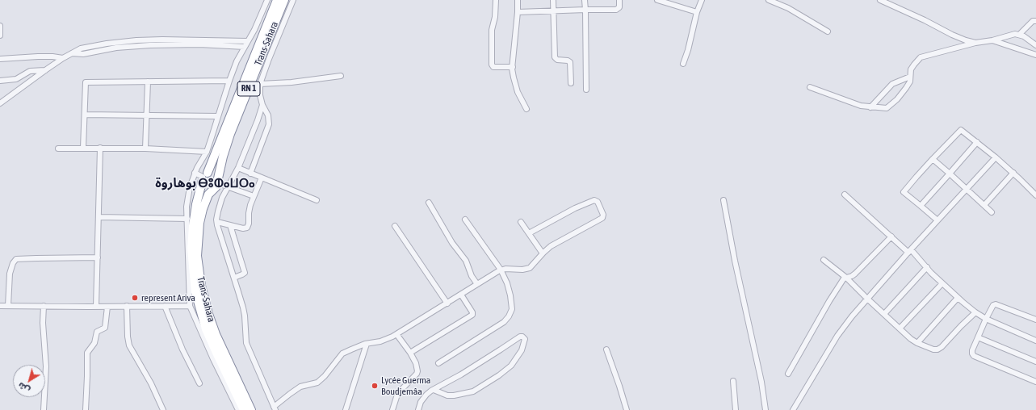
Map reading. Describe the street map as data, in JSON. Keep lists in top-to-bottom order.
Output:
{
  "streets": {
    "highway": ["Trans-Sahara", "RN 1"]
  },
  "districts": ["بوهاروة ⴱⵓⵀⴰⵡⵔⴰ"],
  "places": ["represent Ariva", "Lycée Guerma Boudjemâa"],
  "north": "bottom left"
}
